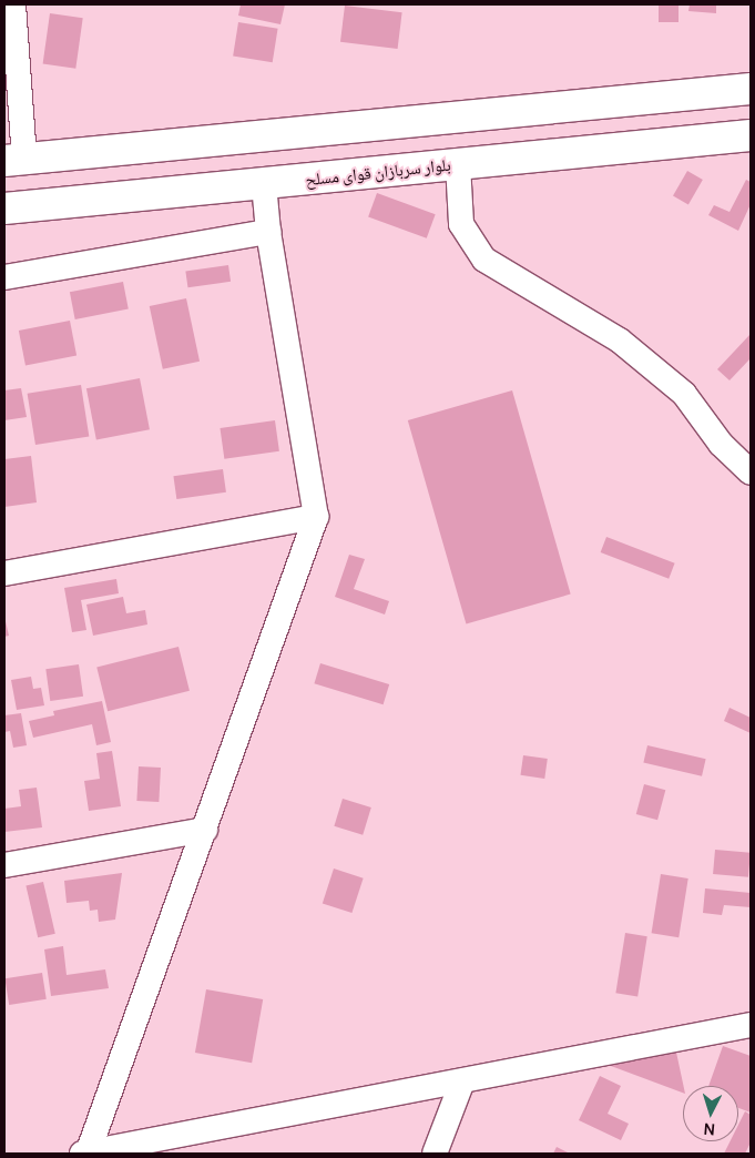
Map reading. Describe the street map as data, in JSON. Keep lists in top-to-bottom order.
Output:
{
  "streets": {
    "main road": ["بلوار سربازان قوای مسلح"]
  },
  "north": "bottom"
}
